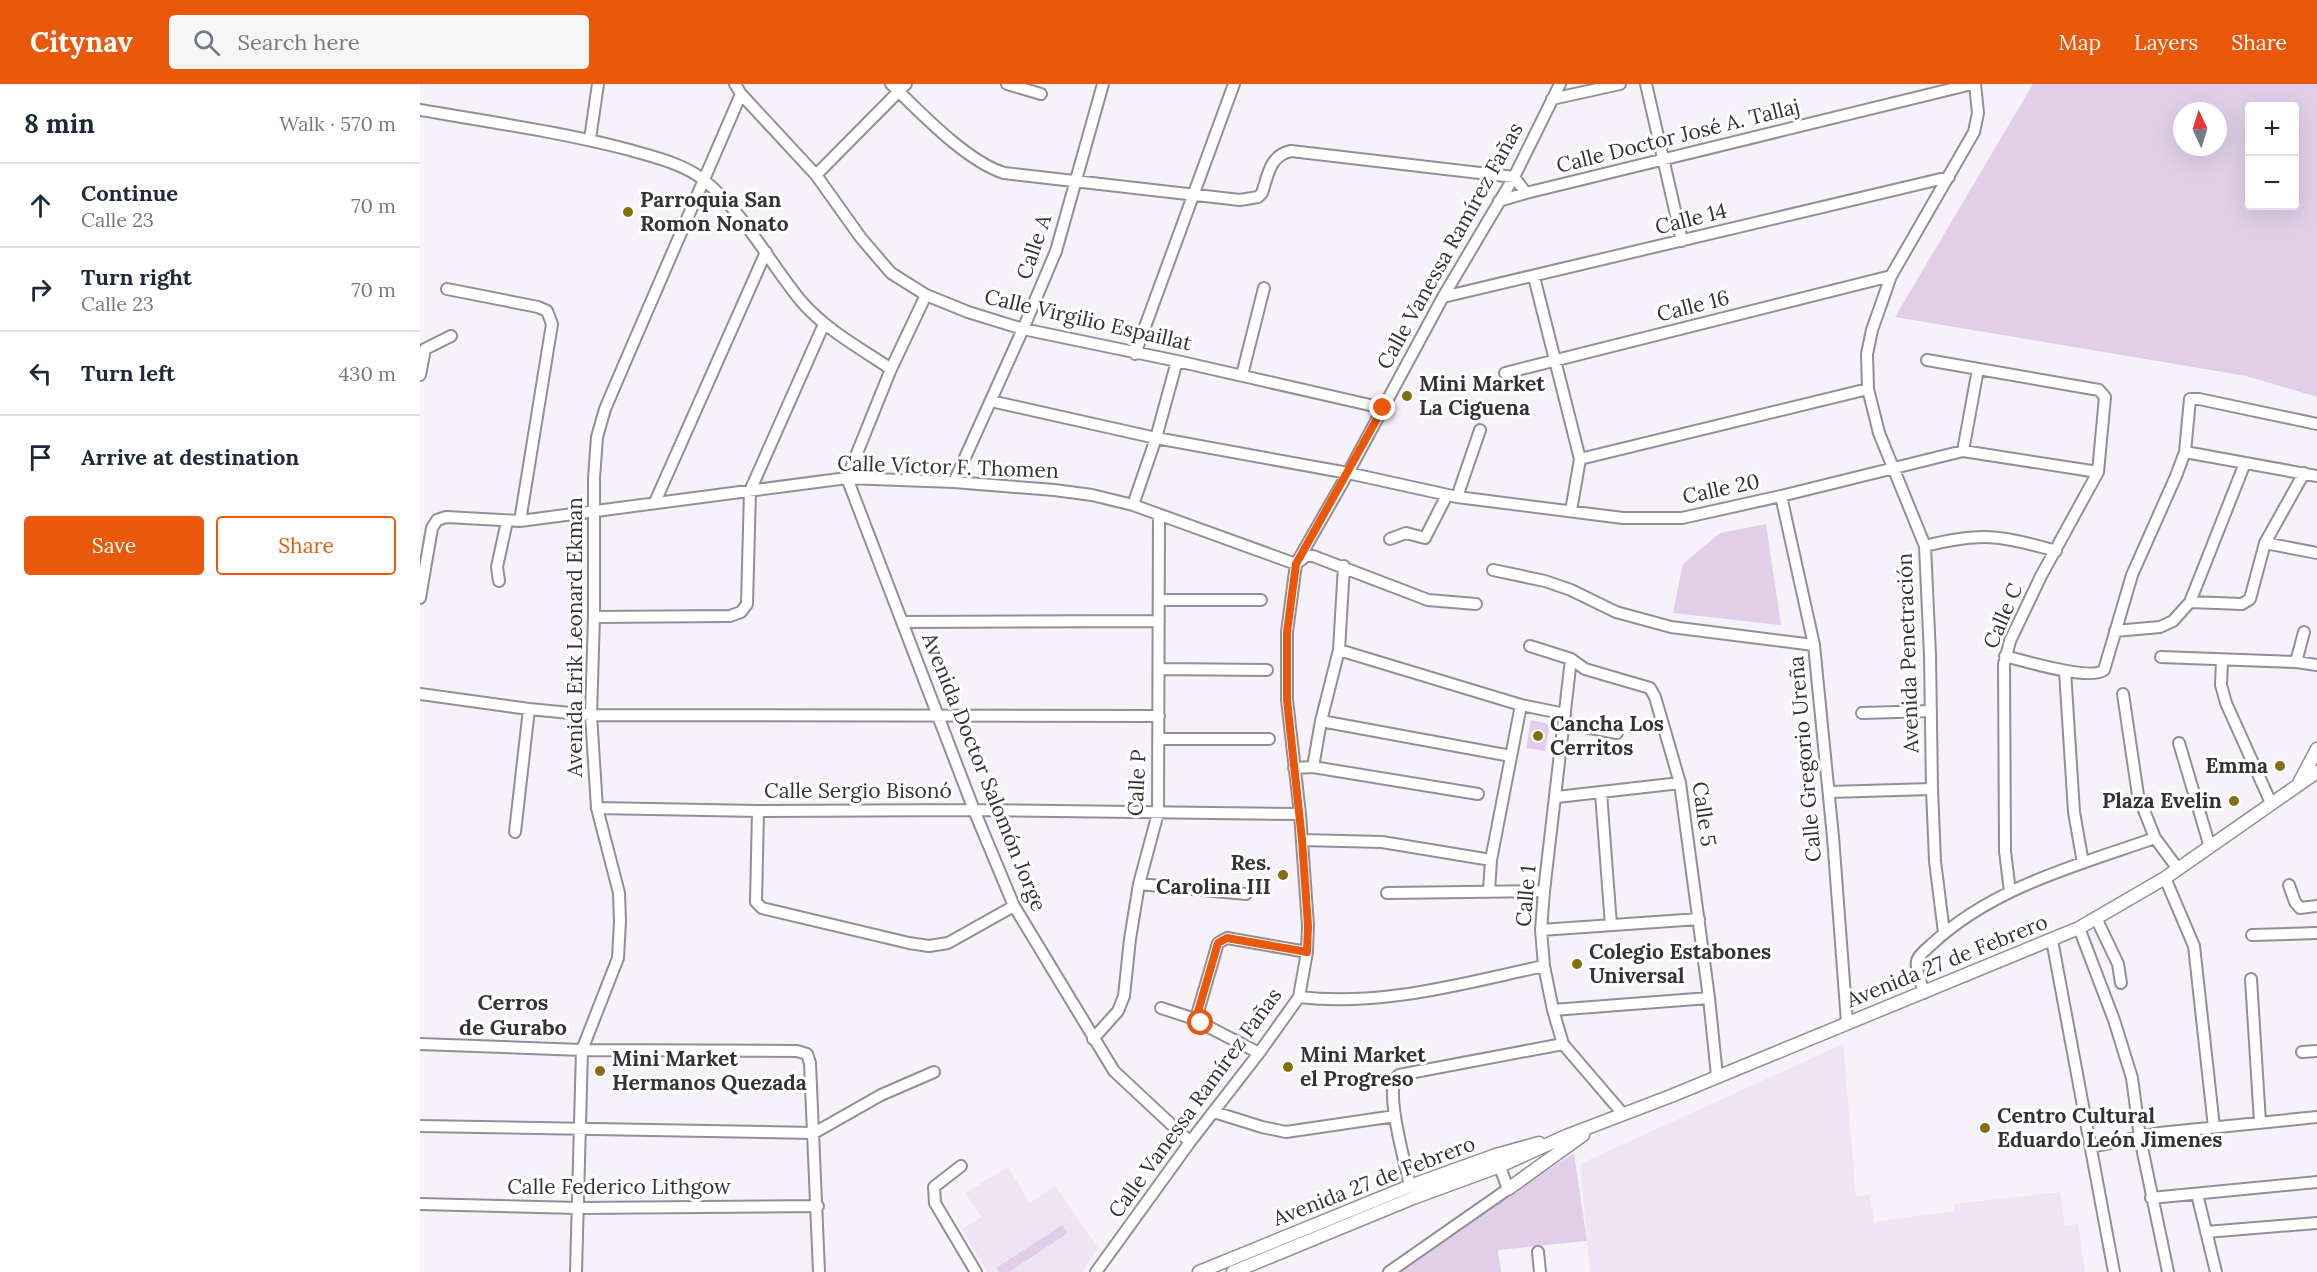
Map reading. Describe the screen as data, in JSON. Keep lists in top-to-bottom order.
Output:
{
  "streets": {
    "main road": ["Avenida 27 de Febrero"],
    "street": [
      "Calle Doctor José A. Tallaj",
      "Calle 14",
      "Calle Vanessa Ramírez Fañas",
      "Calle A",
      "Calle 16",
      "Calle Virgilio Espaillat",
      "Calle Víctor F. Thomen",
      "Calle 20",
      "Calle C",
      "Avenida Erik Leonard Ekman",
      "Avenida Penetración",
      "Calle Gregorio Ureña",
      "Avenida Doctor Salomón Jorge",
      "Calle P",
      "Calle Sergio Bisonó",
      "Calle 5",
      "Calle 1",
      "Calle Federico Lithgow"
    ]
  },
  "crossings": [
    ["Calle Doctor José A. Tallaj", "Calle Vanessa Ramírez Fañas"],
    ["Calle Doctor José A. Tallaj", "Avenida Penetración"],
    ["Calle 14", "Calle Vanessa Ramírez Fañas"],
    ["Calle 14", "Avenida Penetración"],
    ["Calle Vanessa Ramírez Fañas", "Calle Virgilio Espaillat"],
    ["Calle Vanessa Ramírez Fañas", "Calle Víctor F. Thomen"],
    ["Calle Vanessa Ramírez Fañas", "Calle 20"],
    ["Calle Vanessa Ramírez Fañas", "Avenida Doctor Salomón Jorge"],
    ["Calle Vanessa Ramírez Fañas", "Calle Sergio Bisonó"],
    ["Calle A", "Calle Virgilio Espaillat"],
    ["Calle A", "Calle Víctor F. Thomen"],
    ["Calle A", "Calle 20"],
    ["Calle 16", "Avenida Penetración"],
    ["Calle Virgilio Espaillat", "Avenida Erik Leonard Ekman"],
    ["Calle Víctor F. Thomen", "Avenida Erik Leonard Ekman"],
    ["Calle Víctor F. Thomen", "Avenida Doctor Salomón Jorge"],
    ["Calle Víctor F. Thomen", "Calle P"],
    ["Calle 20", "Calle C"],
    ["Calle 20", "Avenida Penetración"],
    ["Calle 20", "Calle Gregorio Ureña"],
    ["Avenida Erik Leonard Ekman", "Calle Sergio Bisonó"],
    ["Avenida Erik Leonard Ekman", "Calle Federico Lithgow"],
    ["Calle Gregorio Ureña", "Avenida 27 de Febrero"],
    ["Avenida Doctor Salomón Jorge", "Calle P"],
    ["Avenida Doctor Salomón Jorge", "Calle Sergio Bisonó"],
    ["Calle P", "Calle Sergio Bisonó"],
    ["Calle 5", "Calle 1"],
    ["Calle 5", "Avenida 27 de Febrero"],
    ["Calle 1", "Avenida 27 de Febrero"]
  ],
  "districts": ["Cerros de Gurabo"],
  "places": [
    "Parroquia San Romon Nonato",
    "Mini Market La Ciguena",
    "Cancha Los Cerritos",
    "Emma",
    "Plaza Evelin",
    "Res. Carolina III",
    "Colegio Estabones Universal",
    "Mini Market el Progreso",
    "Mini Market Hermanos Quezada",
    "Centro Cultural Eduardo León Jimenes"
  ],
  "north": "top",
  "page": {
    "header": "Citynav",
    "search": "Search here",
    "nav": ["Map", "Layers", "Share"],
    "heading": ["8 min", "Walk · 570 m"],
    "map_buttons": ["+", "−"],
    "list": [
      ["Continue", "Calle 23", "70 m"],
      ["Turn right", "Calle 23", "70 m"],
      ["Turn left", "430 m"],
      "Arrive at destination"
    ],
    "buttons": ["Save", "Share"]
  }
}
